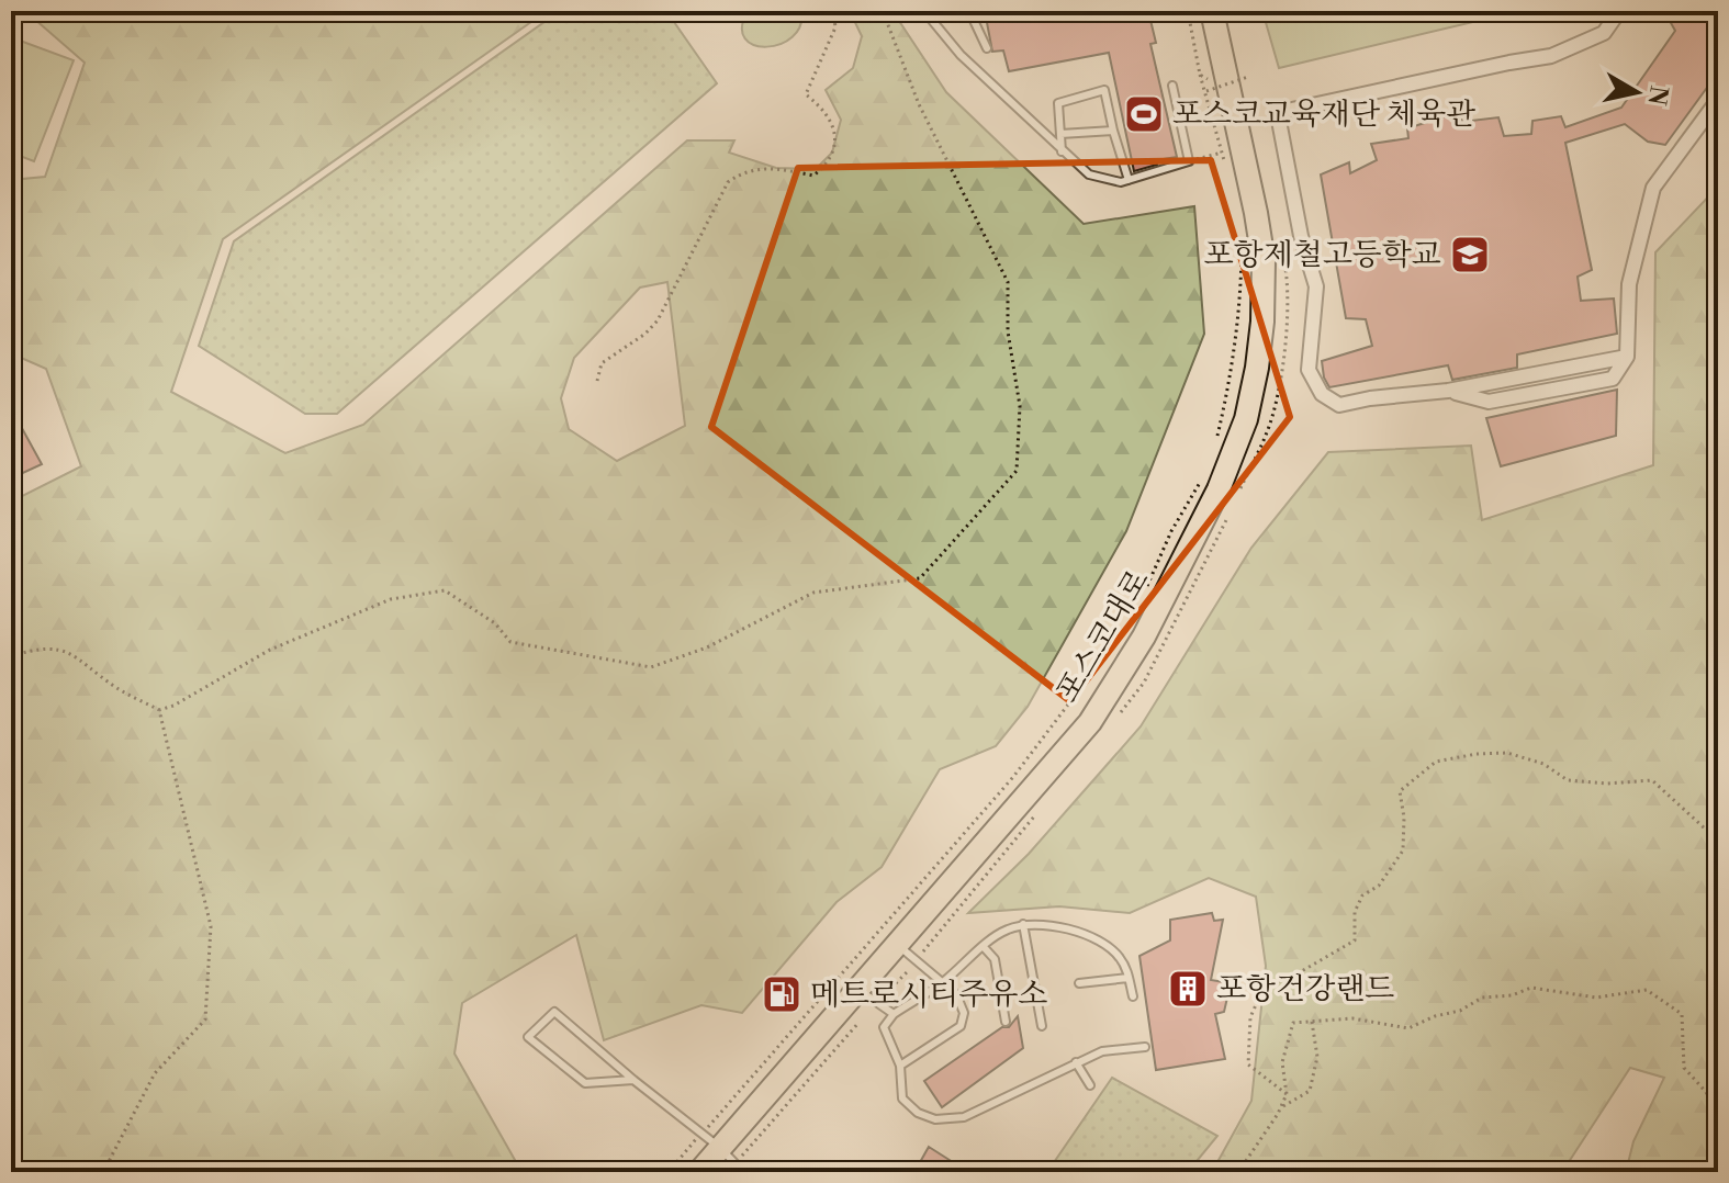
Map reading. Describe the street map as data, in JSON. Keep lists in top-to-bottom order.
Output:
{
  "streets": {
    "main road": ["포스코대로"]
  },
  "places": {
    "sports": ["포스코교육재단 체육관"],
    "school or university": ["포항제철고등학교"],
    "building": ["포항건강랜드"],
    "fuel station": ["메트로시티주유소"]
  },
  "north": "right"
}
